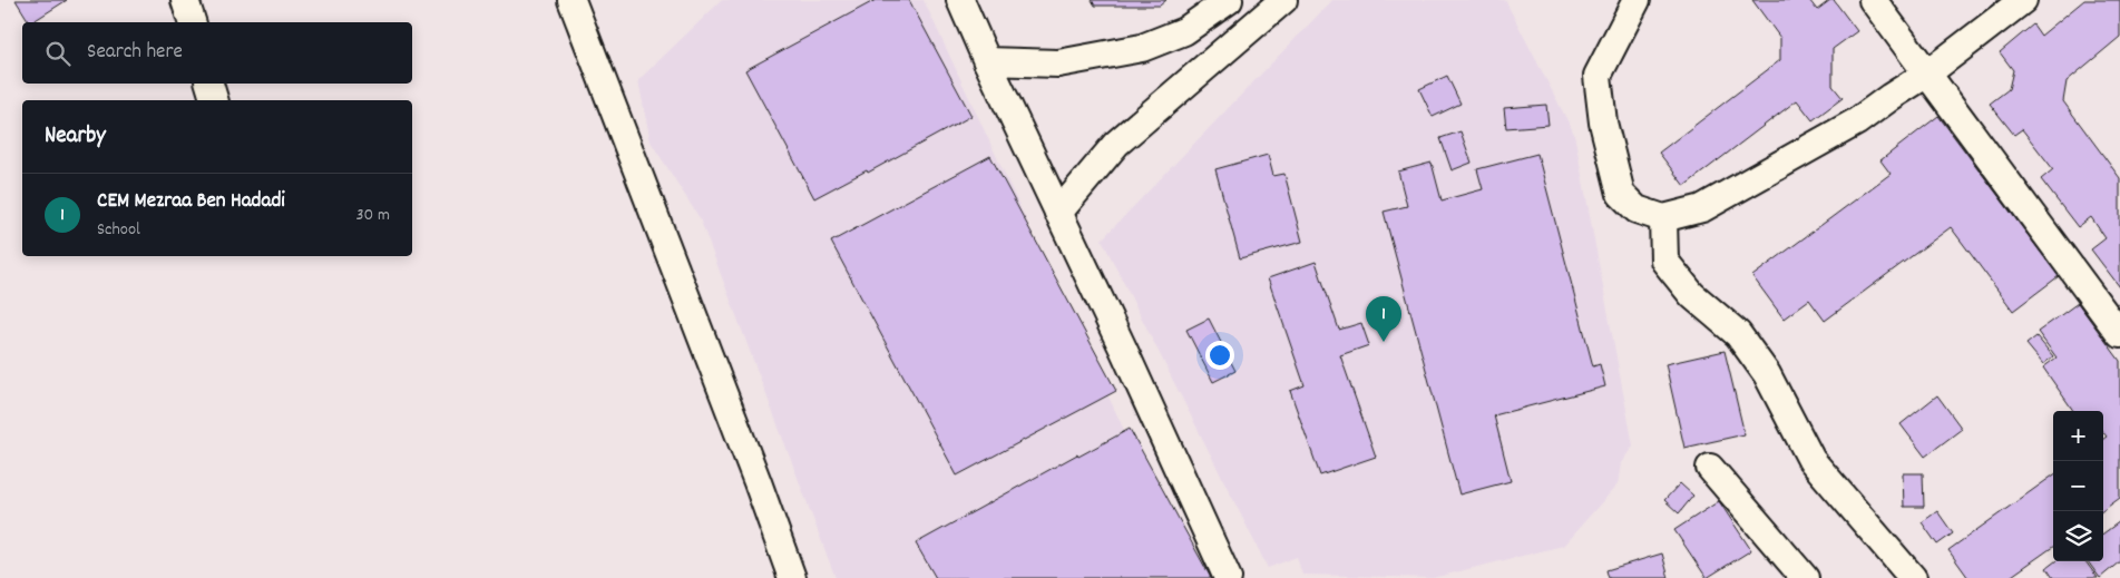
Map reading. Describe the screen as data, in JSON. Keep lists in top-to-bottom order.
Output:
{
  "page": {
    "search": "Search here",
    "heading": "Nearby",
    "list": [
      {
        "mark": "1",
        "name": "CEM Mezraa Ben Hadadi",
        "note": "School",
        "value": "30 m"
      }
    ],
    "pins": "1",
    "map_buttons": ["+", "−"]
  }
}
